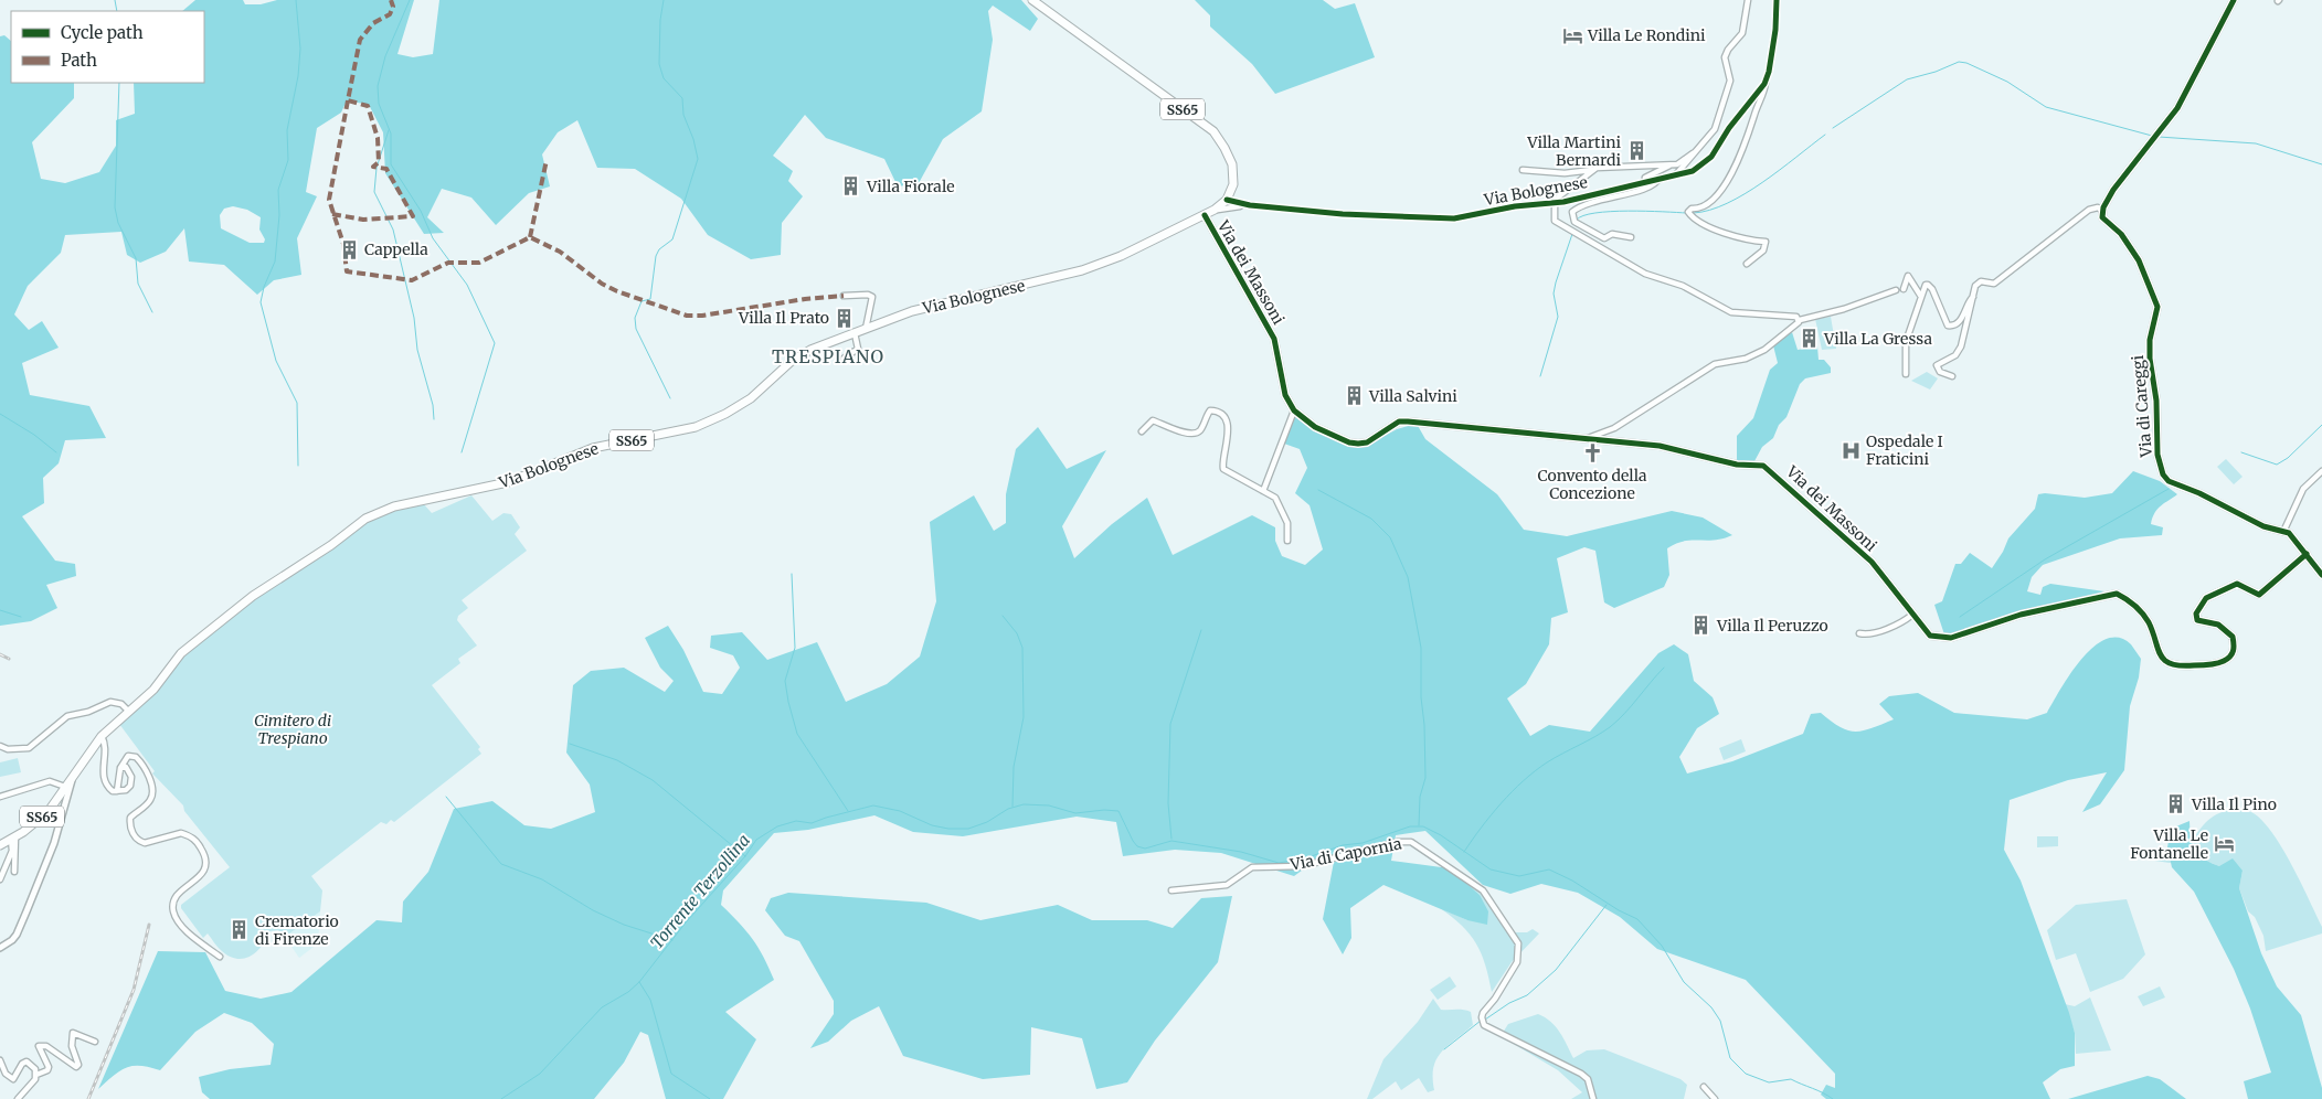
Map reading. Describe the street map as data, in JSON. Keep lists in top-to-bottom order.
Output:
{
  "streets": {
    "main road": ["SS65", "Via Bolognese"],
    "street": ["Via dei Massoni", "Via di Careggi", "Via di Capornia"]
  },
  "crossings": [
    ["SS65", "Via Bolognese"],
    ["Via Bolognese", "Via dei Massoni"],
    ["Via dei Massoni", "Via di Careggi"]
  ],
  "districts": ["TRESPIANO"],
  "water": ["Torrente Terzollina"],
  "parks": ["Cimitero di Trespiano"],
  "places": {
    "hotel": ["Villa Le Rondini", "Villa Le Fontanelle"],
    "building": [
      "Villa Martini Bernardi",
      "Villa Fiorale",
      "Cappella",
      "Villa Il Prato",
      "Villa La Gressa",
      "Villa Salvini",
      "Villa Il Peruzzo",
      "Villa Il Pino",
      "Crematorio di Firenze"
    ],
    "hospital": ["Ospedale I Fraticini"],
    "church": ["Convento della Concezione"]
  },
  "legend": ["Cycle path", "Path"]
}
